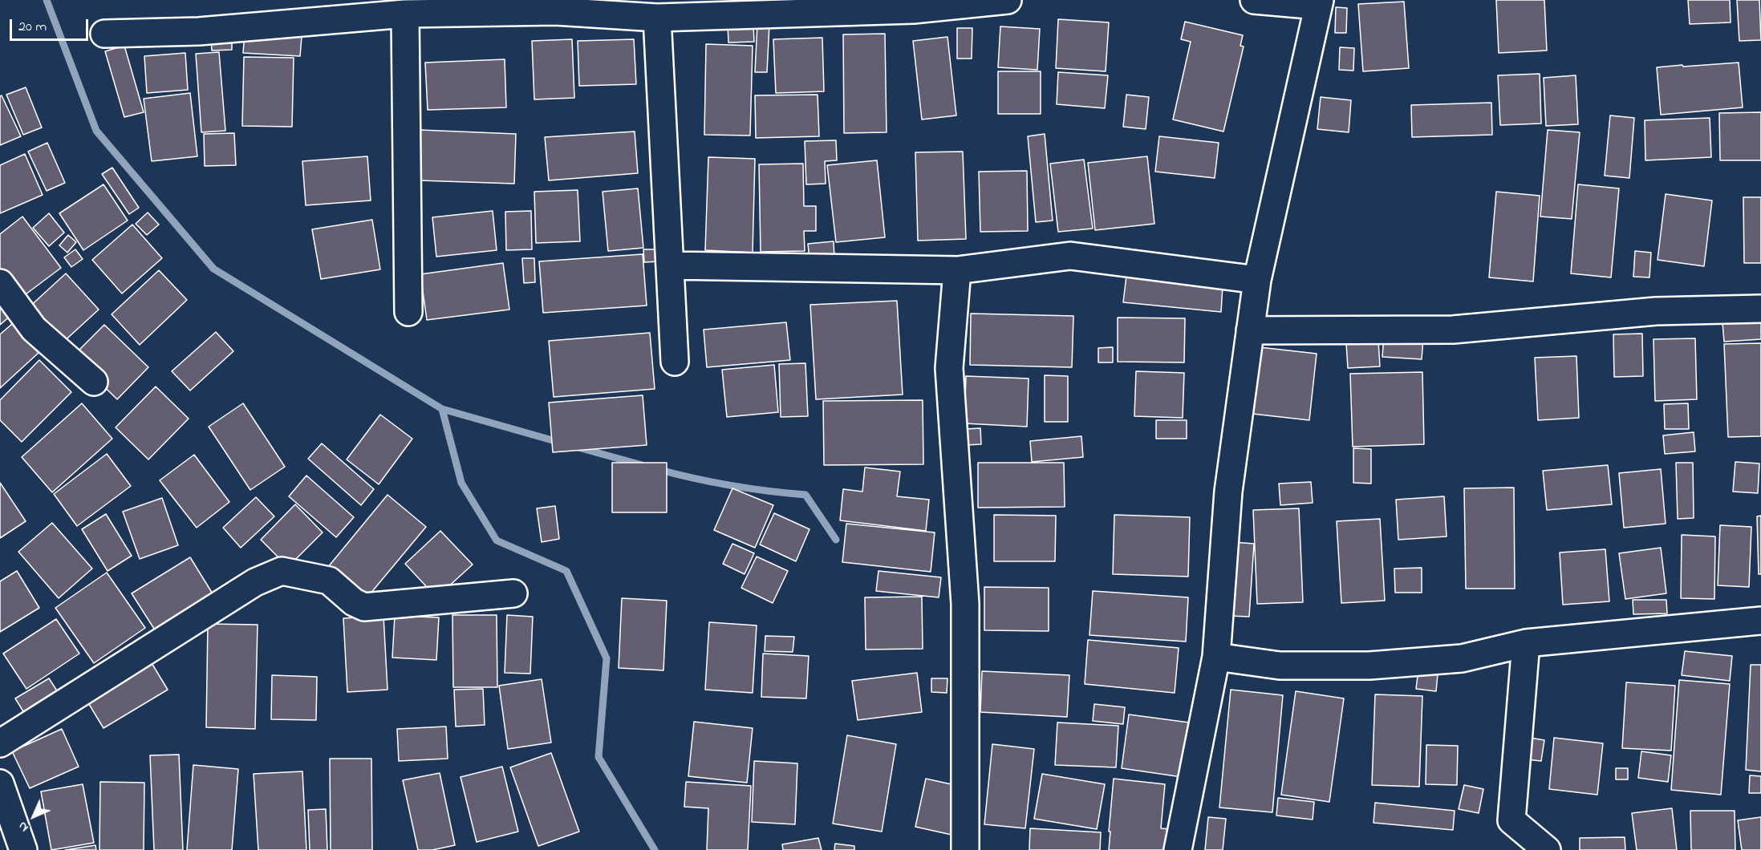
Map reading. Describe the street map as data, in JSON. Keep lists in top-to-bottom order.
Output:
{
  "scale_bar": "20 m",
  "north": "bottom left"
}
